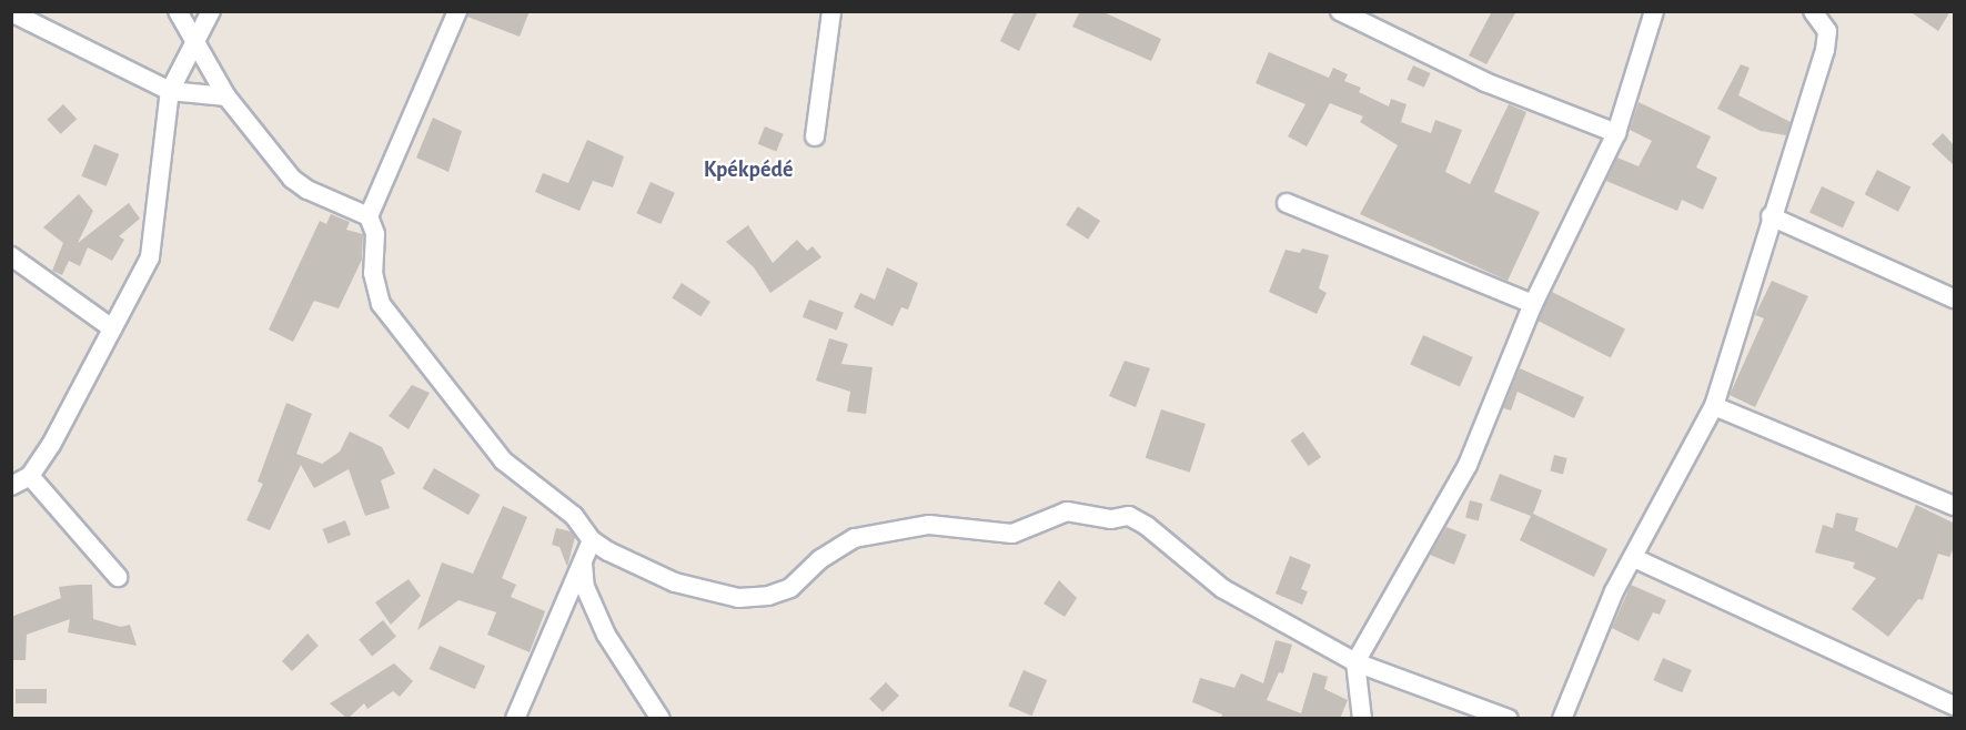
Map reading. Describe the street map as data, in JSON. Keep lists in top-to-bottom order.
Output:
{
  "districts": ["Kpékpédé"]
}
